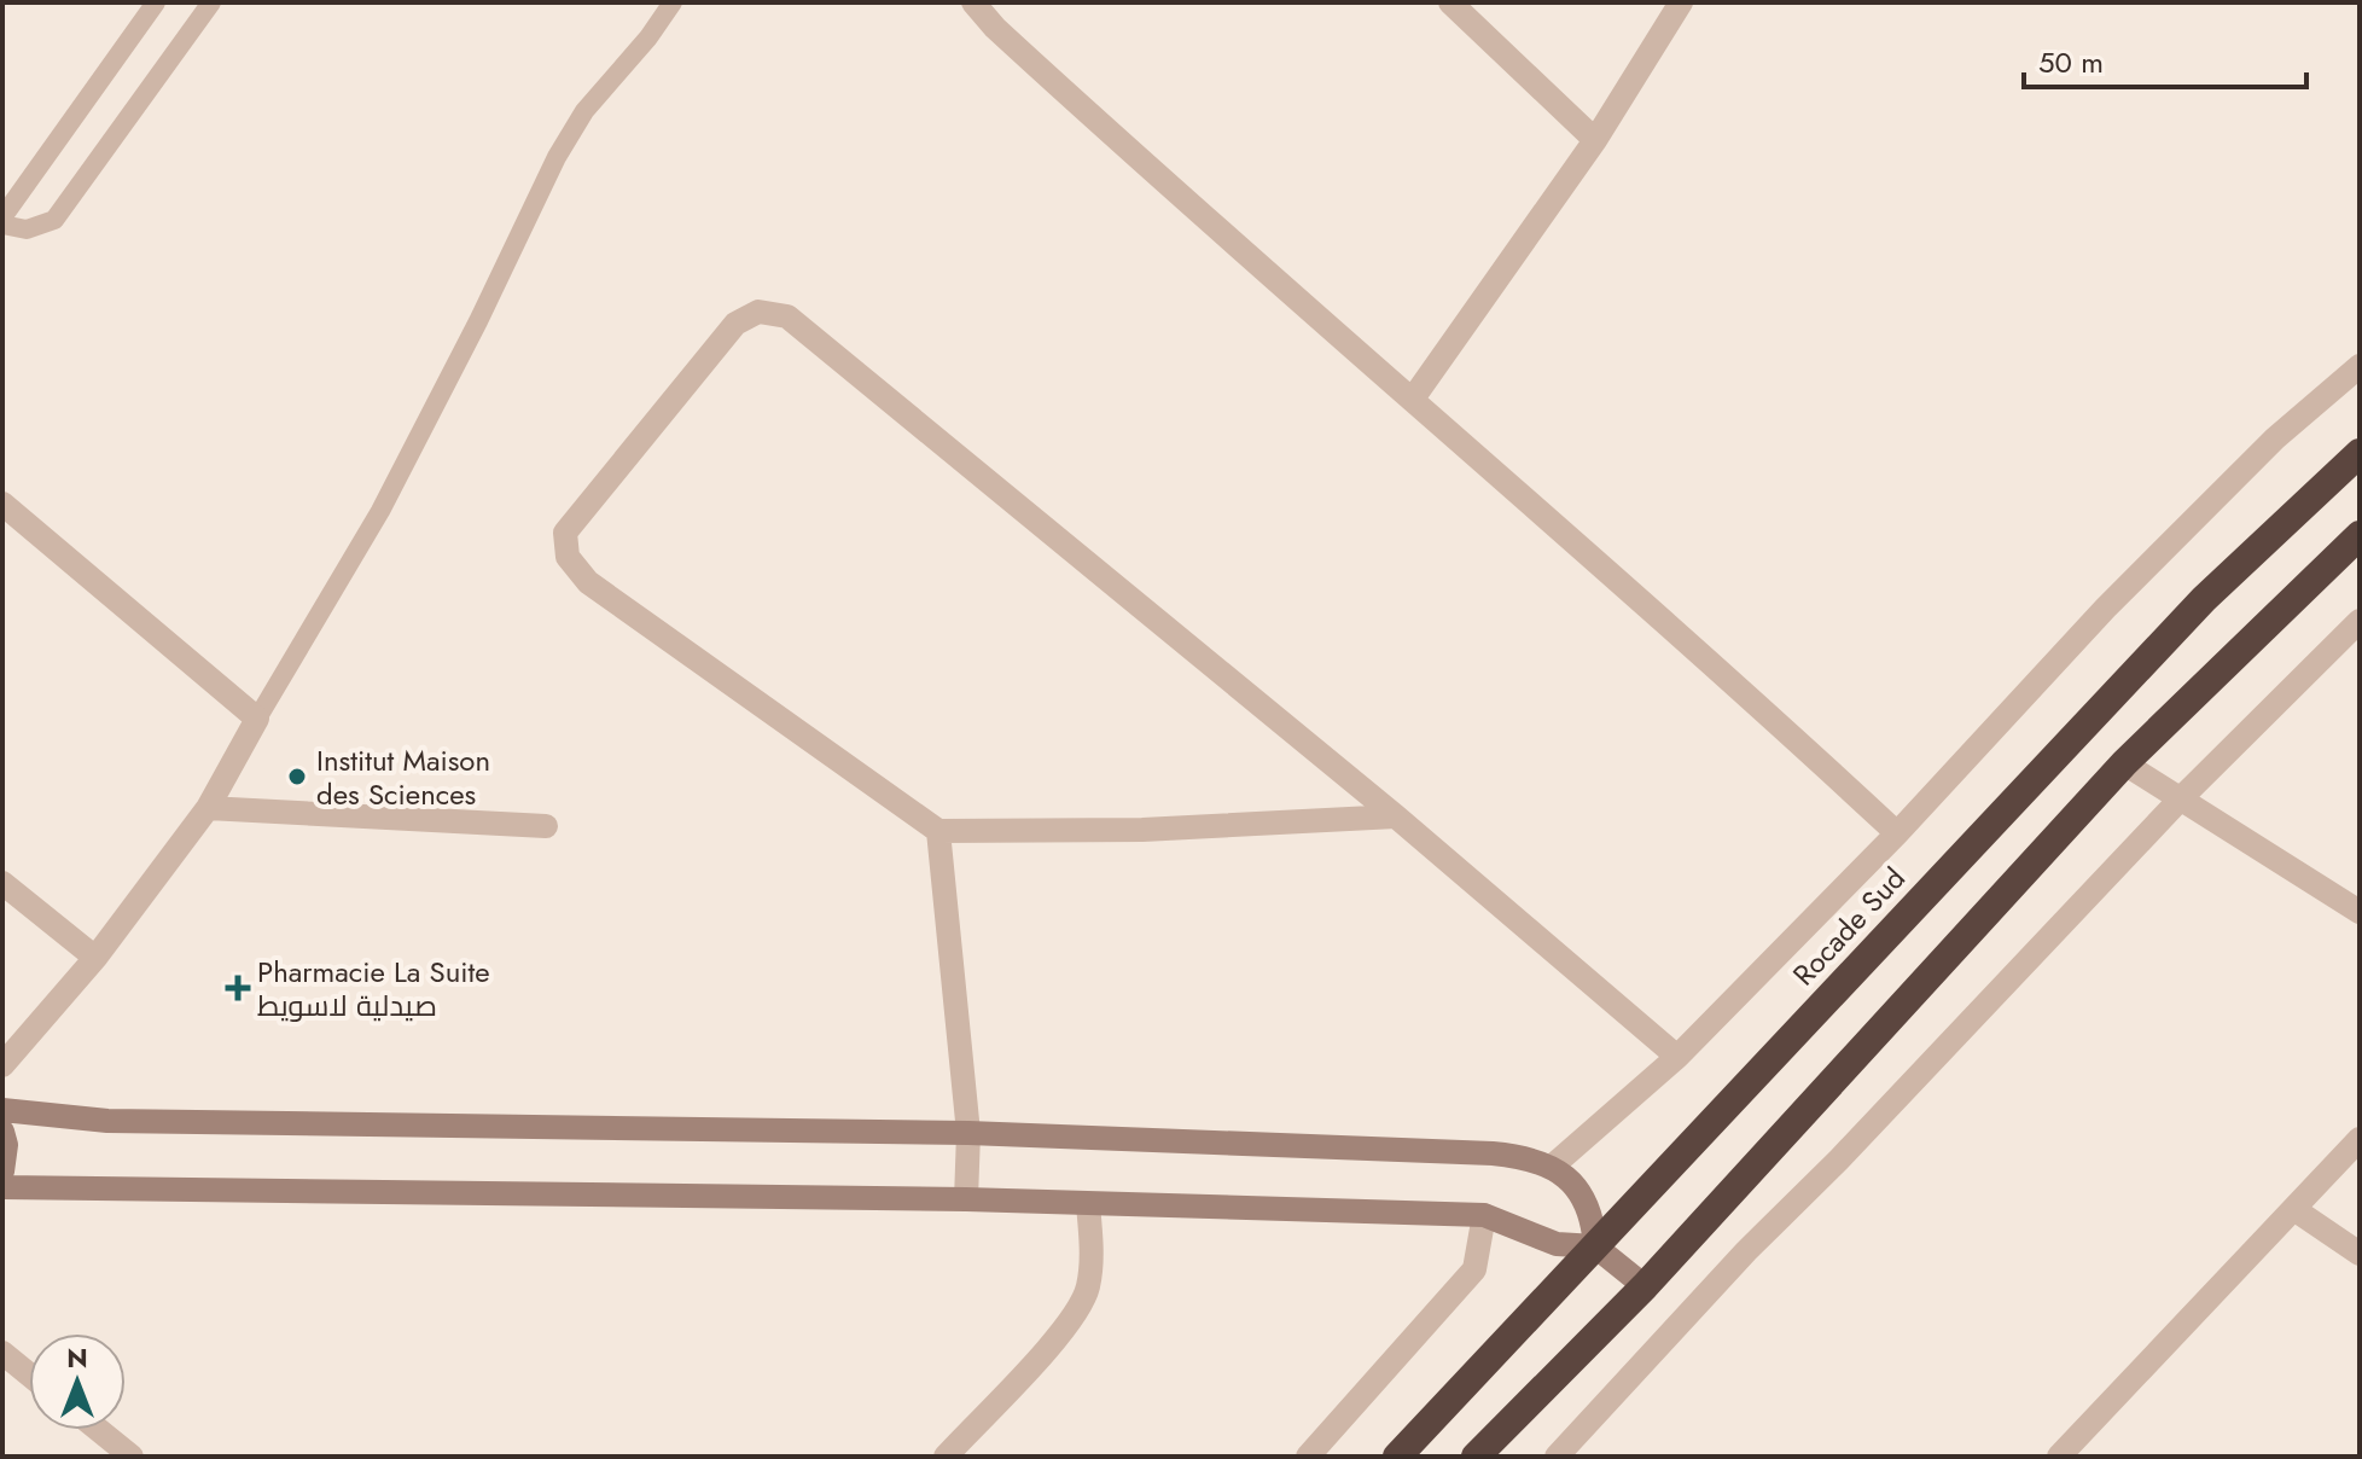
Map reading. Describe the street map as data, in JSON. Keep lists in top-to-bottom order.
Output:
{
  "streets": {
    "highway": ["Rocade Sud"]
  },
  "places": {
    "other": ["Institut Maison des Sciences"],
    "health": ["Pharmacie La Suite صيدلية لاسويط"]
  },
  "scale_bar": "50 m",
  "north": "top"
}
